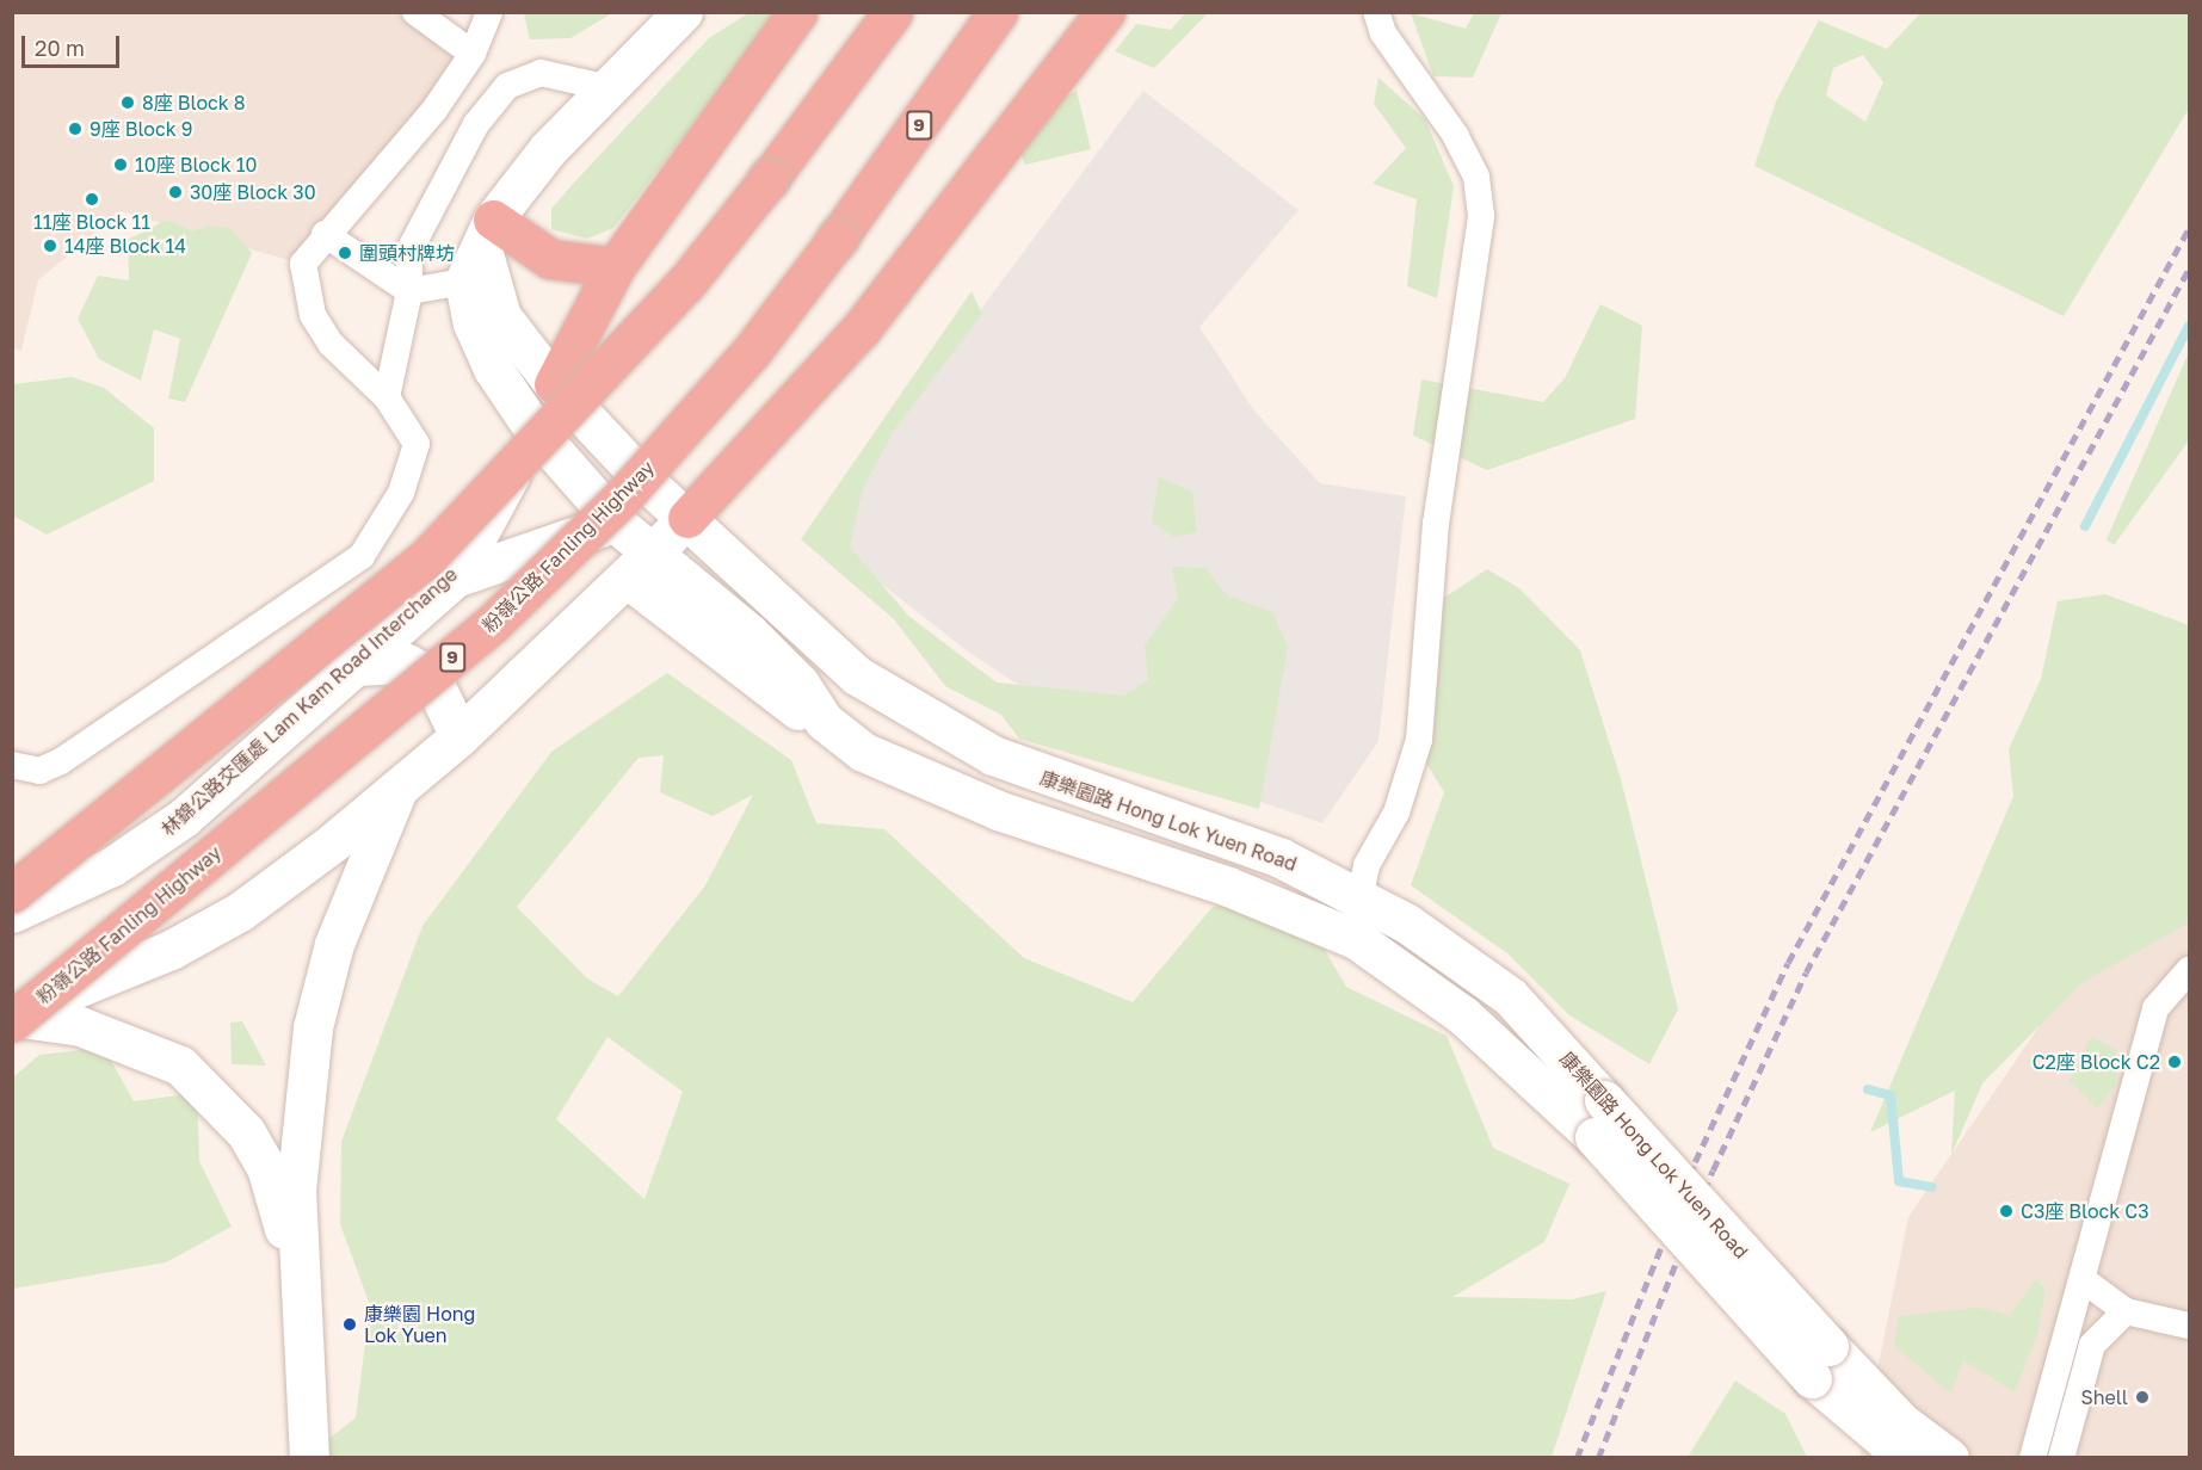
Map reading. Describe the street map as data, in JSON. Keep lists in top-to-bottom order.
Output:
{
  "streets": {
    "highway": ["9", "粉嶺公路 Fanling Highway"],
    "main road": ["林錦公路交匯處 Lam Kam Road Interchange", "康樂園路 Hong Lok Yuen Road"]
  },
  "crossings": [
    ["林錦公路交匯處 Lam Kam Road Interchange", "康樂園路 Hong Lok Yuen Road"]
  ],
  "places": [
    "8座 Block 8",
    "9座 Block 9",
    "10座 Block 10",
    "30座 Block 30",
    "11座 Block 11",
    "14座 Block 14",
    "圍頭村牌坊",
    "C2座 Block C2",
    "C3座 Block C3",
    "康樂園 Hong Lok Yuen",
    "Shell"
  ],
  "scale_bar": "20 m"
}
